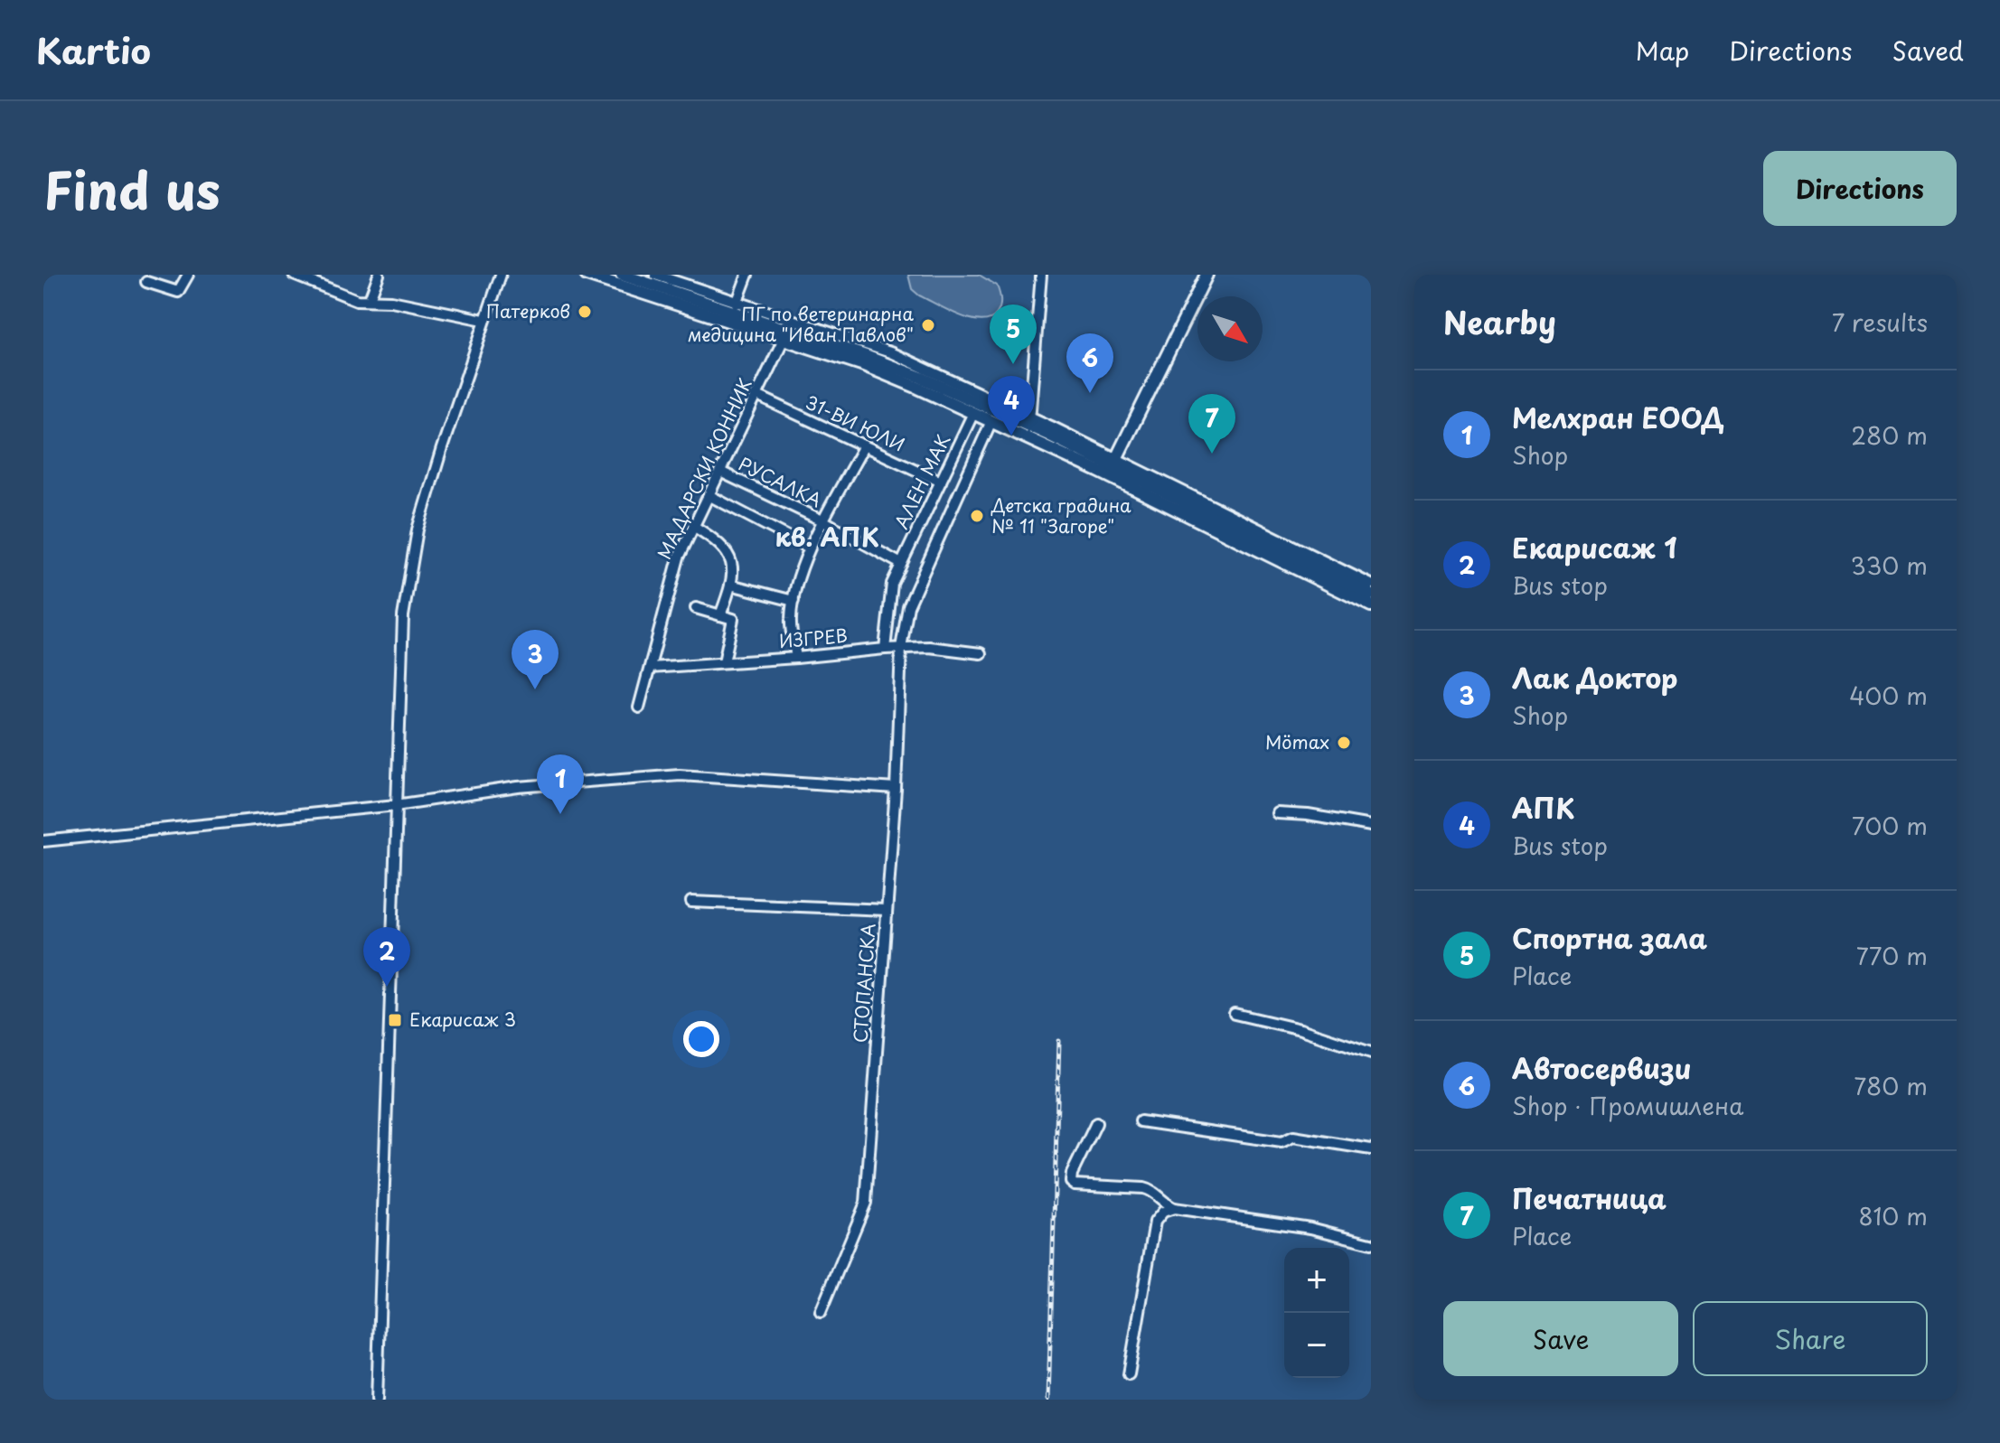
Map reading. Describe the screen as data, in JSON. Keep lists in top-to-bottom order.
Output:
{
  "streets": {
    "street": [
      "31-ВИ ЮЛИ",
      "МАДАРСКИ КОННИК",
      "АЛЕН МАК",
      "РУСАЛКА",
      "ИЗГРЕВ",
      "СТОПАНСКА"
    ]
  },
  "crossings": [
    ["31-ВИ ЮЛИ", "МАДАРСКИ КОННИК"],
    ["31-ВИ ЮЛИ", "АЛЕН МАК"],
    ["МАДАРСКИ КОННИК", "РУСАЛКА"],
    ["МАДАРСКИ КОННИК", "ИЗГРЕВ"],
    ["АЛЕН МАК", "РУСАЛКА"],
    ["АЛЕН МАК", "ИЗГРЕВ"],
    ["ИЗГРЕВ", "СТОПАНСКА"]
  ],
  "districts": ["кв. АПК"],
  "places": {
    "other": [
      "Патерков",
      "ПГ по ветеринарна медицина \"Иван Павлов\"",
      "Детска градина № 11 \"Загоре\"",
      "Mömax"
    ],
    "transit": ["Екарисаж 3"]
  },
  "north": "bottom right",
  "page": {
    "header": "Kartio",
    "nav": ["Map", "Directions", "Saved"],
    "title": "Find us",
    "buttons": [
      "Directions",
      ["Save", "Share"]
    ],
    "heading": ["Nearby", "7 results"],
    "pins": [
      "5",
      "6",
      "4",
      "7",
      "3",
      "1",
      "2"
    ],
    "list": [
      {
        "mark": "1",
        "name": "Мелхран ЕООД",
        "note": "Shop",
        "value": "280 m"
      },
      {
        "mark": "2",
        "name": "Екарисаж 1",
        "note": "Bus stop",
        "value": "330 m"
      },
      {
        "mark": "3",
        "name": "Лак Доктор",
        "note": "Shop",
        "value": "400 m"
      },
      {
        "mark": "4",
        "name": "АПК",
        "note": "Bus stop",
        "value": "700 m"
      },
      {
        "mark": "5",
        "name": "Спортна зала",
        "note": "Place",
        "value": "770 m"
      },
      {
        "mark": "6",
        "name": "Автосервизи",
        "note": "Shop · Промишлена",
        "value": "780 m"
      },
      {
        "mark": "7",
        "name": "Печатница",
        "note": "Place",
        "value": "810 m"
      }
    ],
    "map_buttons": ["+", "−"]
  }
}
